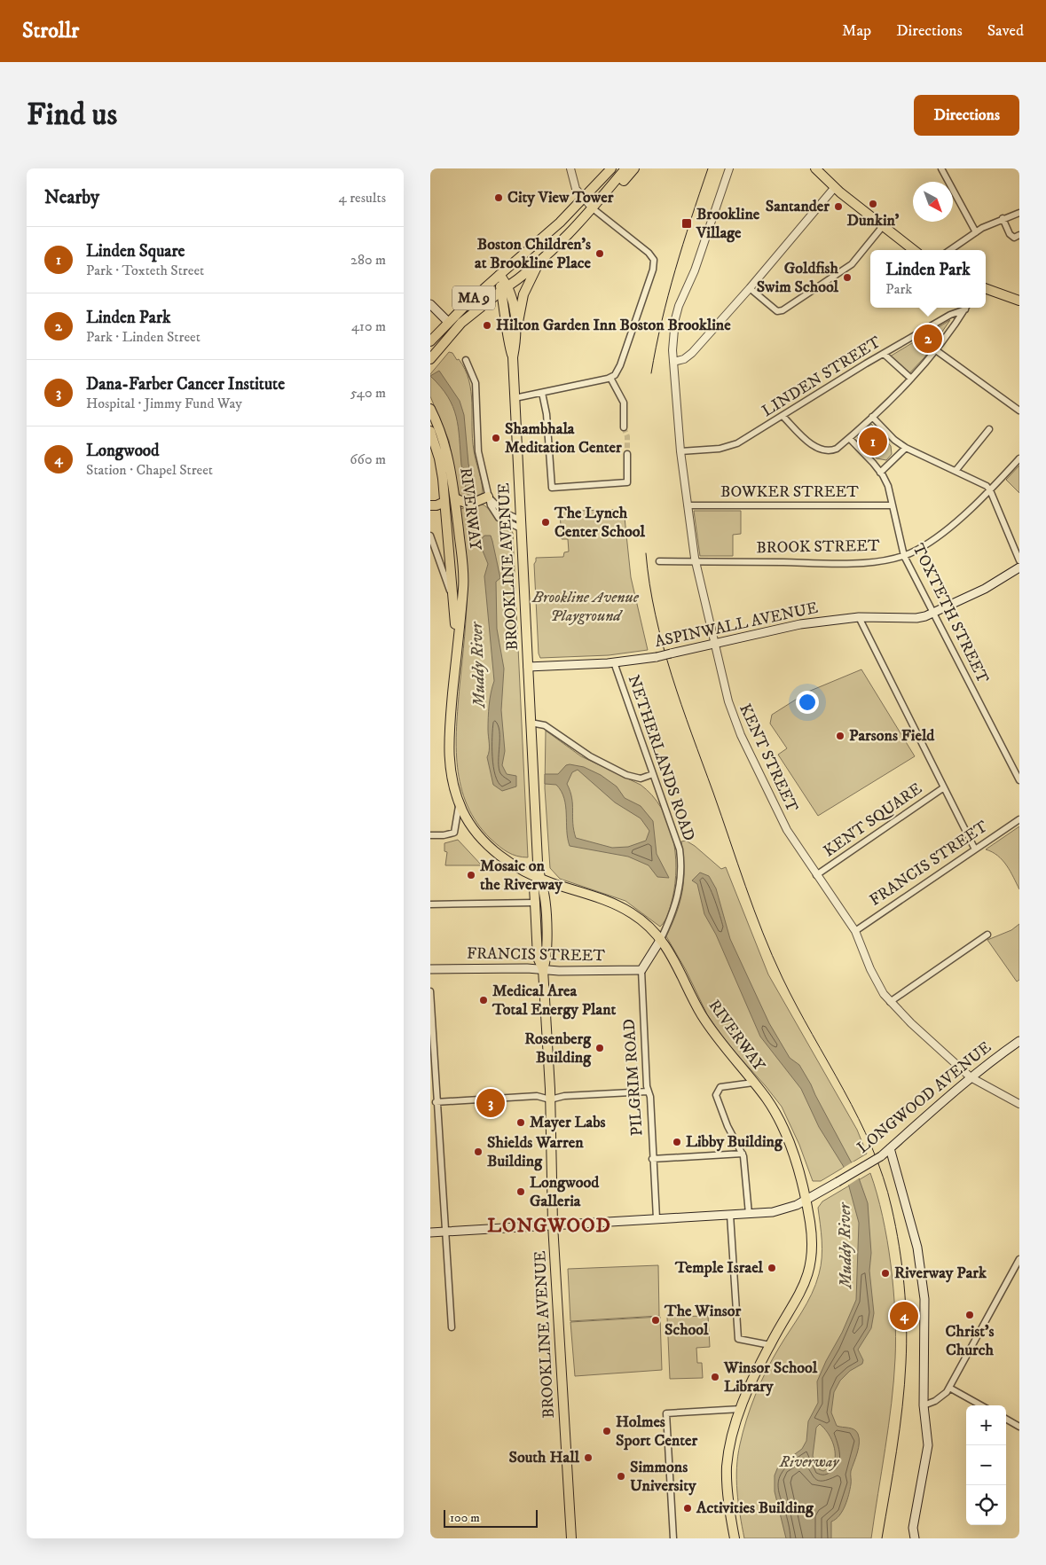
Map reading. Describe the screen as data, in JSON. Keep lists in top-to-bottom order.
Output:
{
  "streets": {
    "main road": [
      "MA 9",
      "RIVERWAY",
      "BROOKLINE AVENUE",
      "ASPINWALL AVENUE",
      "FRANCIS STREET",
      "LONGWOOD AVENUE"
    ],
    "street": [
      "LINDEN STREET",
      "BOWKER STREET",
      "BROOK STREET",
      "TOXTETH STREET",
      "NETHERLANDS ROAD",
      "KENT STREET",
      "KENT SQUARE",
      "PILGRIM ROAD"
    ]
  },
  "crossings": [
    ["MA 9", "BROOKLINE AVENUE"],
    ["LINDEN STREET", "KENT STREET"],
    ["BOWKER STREET", "TOXTETH STREET"],
    ["BOWKER STREET", "KENT STREET"],
    ["RIVERWAY", "BROOKLINE AVENUE"],
    ["RIVERWAY", "NETHERLANDS ROAD"],
    ["RIVERWAY", "LONGWOOD AVENUE"],
    ["BROOK STREET", "TOXTETH STREET"],
    ["BROOK STREET", "KENT STREET"],
    ["BROOKLINE AVENUE", "ASPINWALL AVENUE"],
    ["BROOKLINE AVENUE", "FRANCIS STREET"],
    ["BROOKLINE AVENUE", "LONGWOOD AVENUE"],
    ["TOXTETH STREET", "ASPINWALL AVENUE"],
    ["ASPINWALL AVENUE", "NETHERLANDS ROAD"],
    ["ASPINWALL AVENUE", "KENT STREET"],
    ["KENT STREET", "KENT SQUARE"],
    ["KENT STREET", "FRANCIS STREET"],
    ["KENT STREET", "LONGWOOD AVENUE"],
    ["FRANCIS STREET", "PILGRIM ROAD"],
    ["PILGRIM ROAD", "LONGWOOD AVENUE"]
  ],
  "districts": ["LONGWOOD"],
  "water": ["Muddy River"],
  "parks": ["Brookline Avenue Playground", "Riverway"],
  "places": {
    "other": [
      "City View Tower",
      "Dunkin'",
      "Santander",
      "Boston Children's at Brookline Place",
      "Goldfish Swim School",
      "Hilton Garden Inn Boston Brookline",
      "Shambhala Meditation Center",
      "The Lynch Center School",
      "Parsons Field",
      "Mosaic on the Riverway",
      "Medical Area Total Energy Plant",
      "Rosenberg Building",
      "Mayer Labs",
      "Libby Building",
      "Shields Warren Building",
      "Longwood Galleria",
      "Temple Israel",
      "Riverway Park",
      "Christ's Church",
      "The Winsor School",
      "Winsor School Library",
      "Holmes Sport Center",
      "South Hall",
      "Simmons University",
      "Activities Building"
    ],
    "transit": ["Brookline Village"]
  },
  "scale_bar": "100 m",
  "north": "bottom right",
  "page": {
    "header": "Strollr",
    "nav": ["Map", "Directions", "Saved"],
    "buttons": "Directions",
    "title": "Find us",
    "heading": ["Nearby", "4 results"],
    "list": [
      {
        "mark": "1",
        "name": "Linden Square",
        "note": "Park · Toxteth Street",
        "value": "280 m"
      },
      {
        "mark": "2",
        "name": "Linden Park",
        "note": "Park · Linden Street",
        "value": "410 m"
      },
      {
        "mark": "3",
        "name": "Dana-Farber Cancer Institute",
        "note": "Hospital · Jimmy Fund Way",
        "value": "540 m"
      },
      {
        "mark": "4",
        "name": "Longwood",
        "note": "Station · Chapel Street",
        "value": "660 m"
      }
    ],
    "popup": ["Linden Park", "Park"],
    "pins": [
      "2",
      "1",
      "3",
      "4"
    ],
    "map_buttons": ["+", "−"],
    "scale": "100 m"
  }
}
